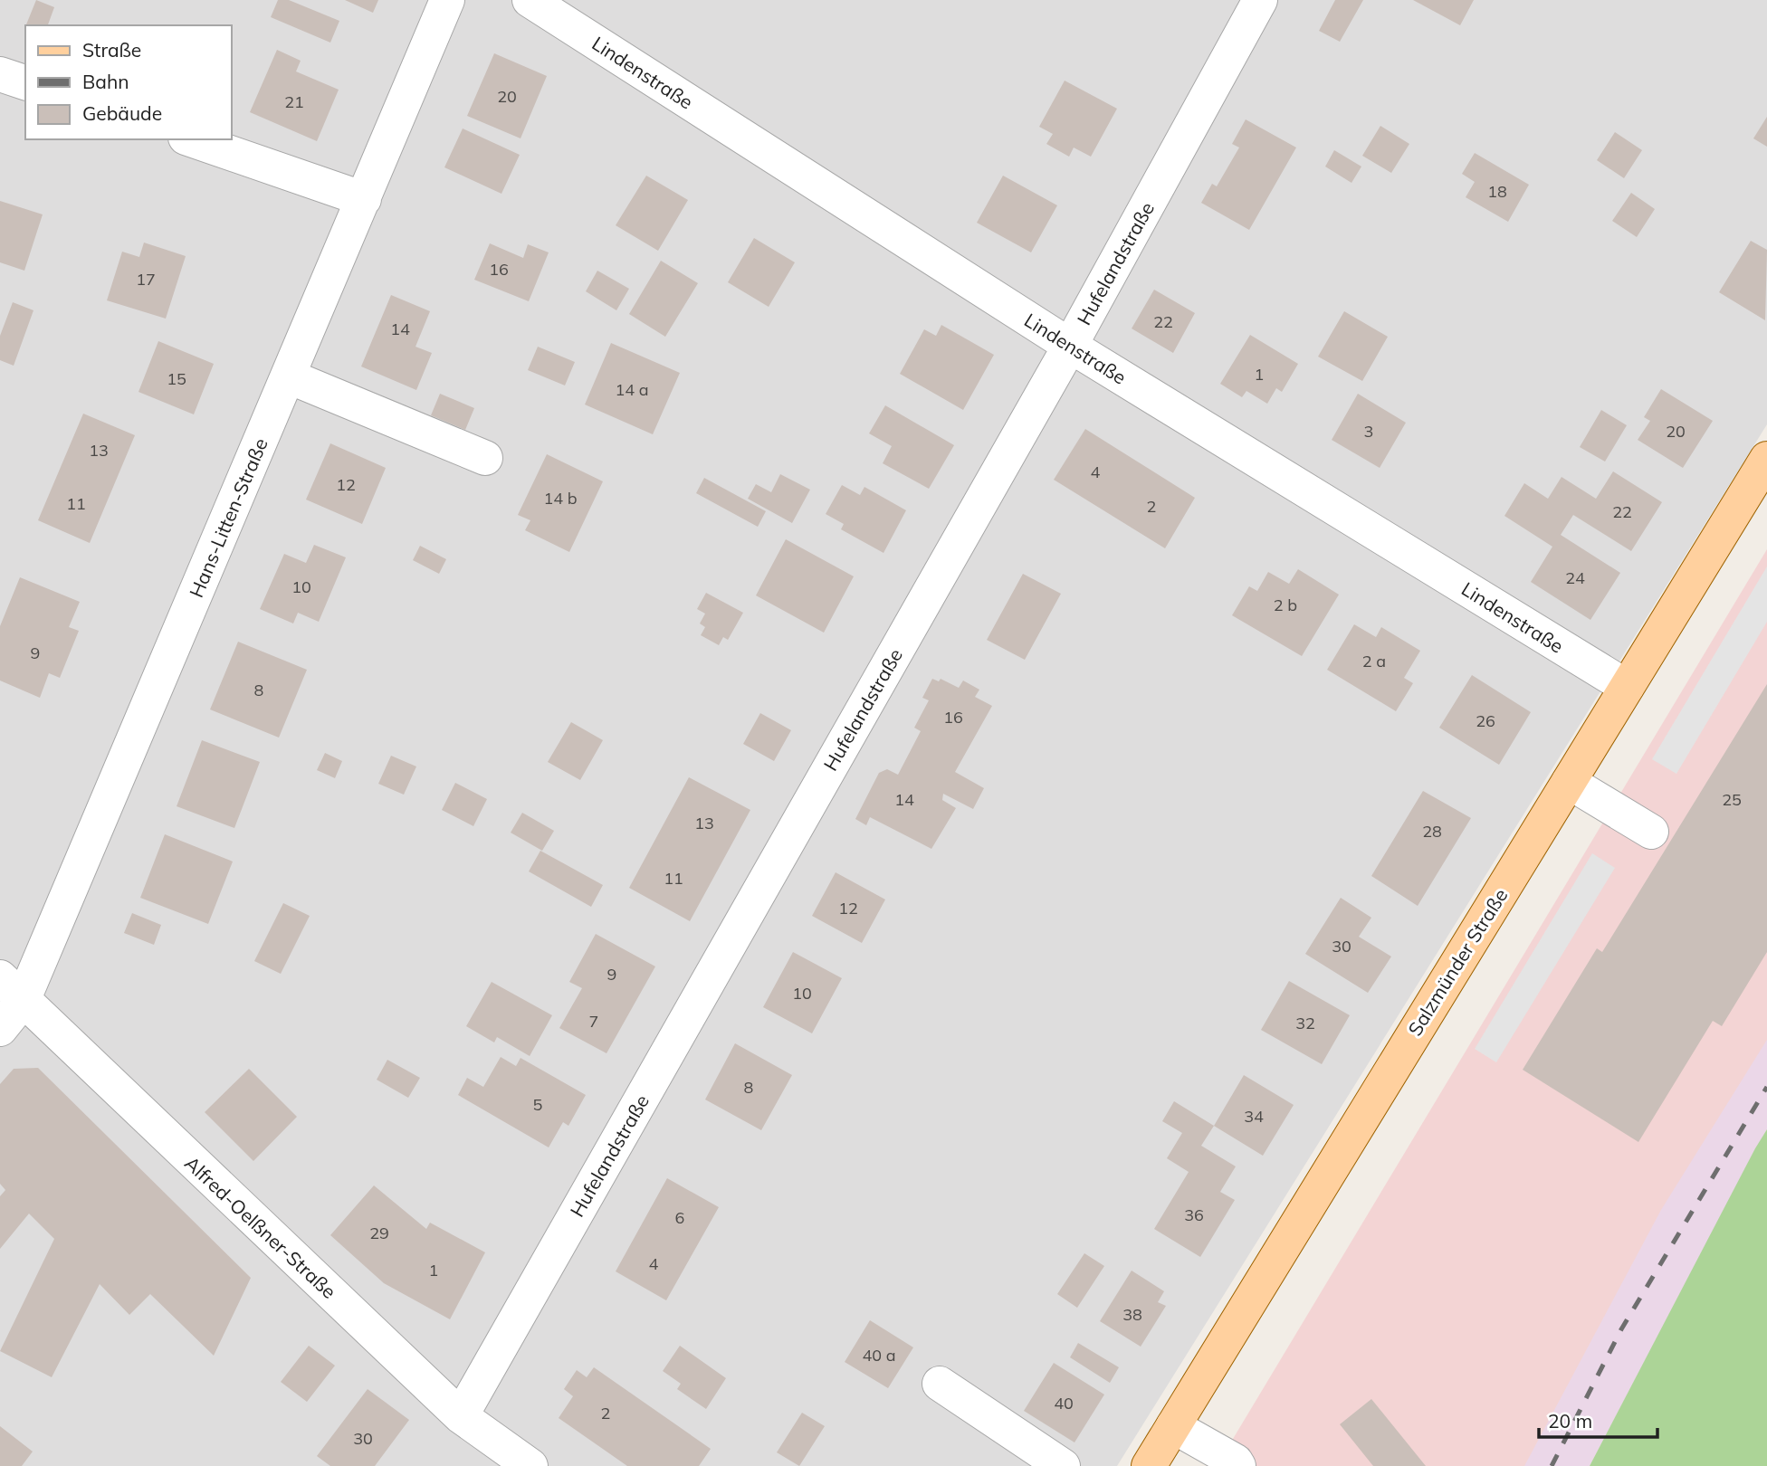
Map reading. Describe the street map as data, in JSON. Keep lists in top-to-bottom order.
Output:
{
  "streets": {
    "main road": ["Salzmünder Straße"],
    "street": [
      "Lindenstraße",
      "Hufelandstraße",
      "Hans-Litten-Straße",
      "Alfred-Oelßner-Straße"
    ]
  },
  "crossings": [
    ["Lindenstraße", "Hufelandstraße"],
    ["Lindenstraße", "Salzmünder Straße"],
    ["Hufelandstraße", "Alfred-Oelßner-Straße"],
    ["Hans-Litten-Straße", "Alfred-Oelßner-Straße"]
  ],
  "house_numbers": [
    "20",
    "21",
    "18",
    "16",
    "17",
    "22",
    "14",
    "1",
    "15",
    "14 a",
    "3",
    "20",
    "13",
    "4",
    "12",
    "14 b",
    "11",
    "2",
    "22",
    "24",
    "10",
    "2 b",
    "9",
    "2 a",
    "8",
    "16",
    "26",
    "14",
    "25",
    "13",
    "28",
    "11",
    "12",
    "30",
    "9",
    "10",
    "7",
    "32",
    "8",
    "5",
    "34",
    "36",
    "6",
    "29",
    "4",
    "1",
    "38",
    "40 a",
    "40",
    "2",
    "30"
  ],
  "legend": ["Straße", "Bahn", "Gebäude"],
  "scale_bar": "20 m"
}
